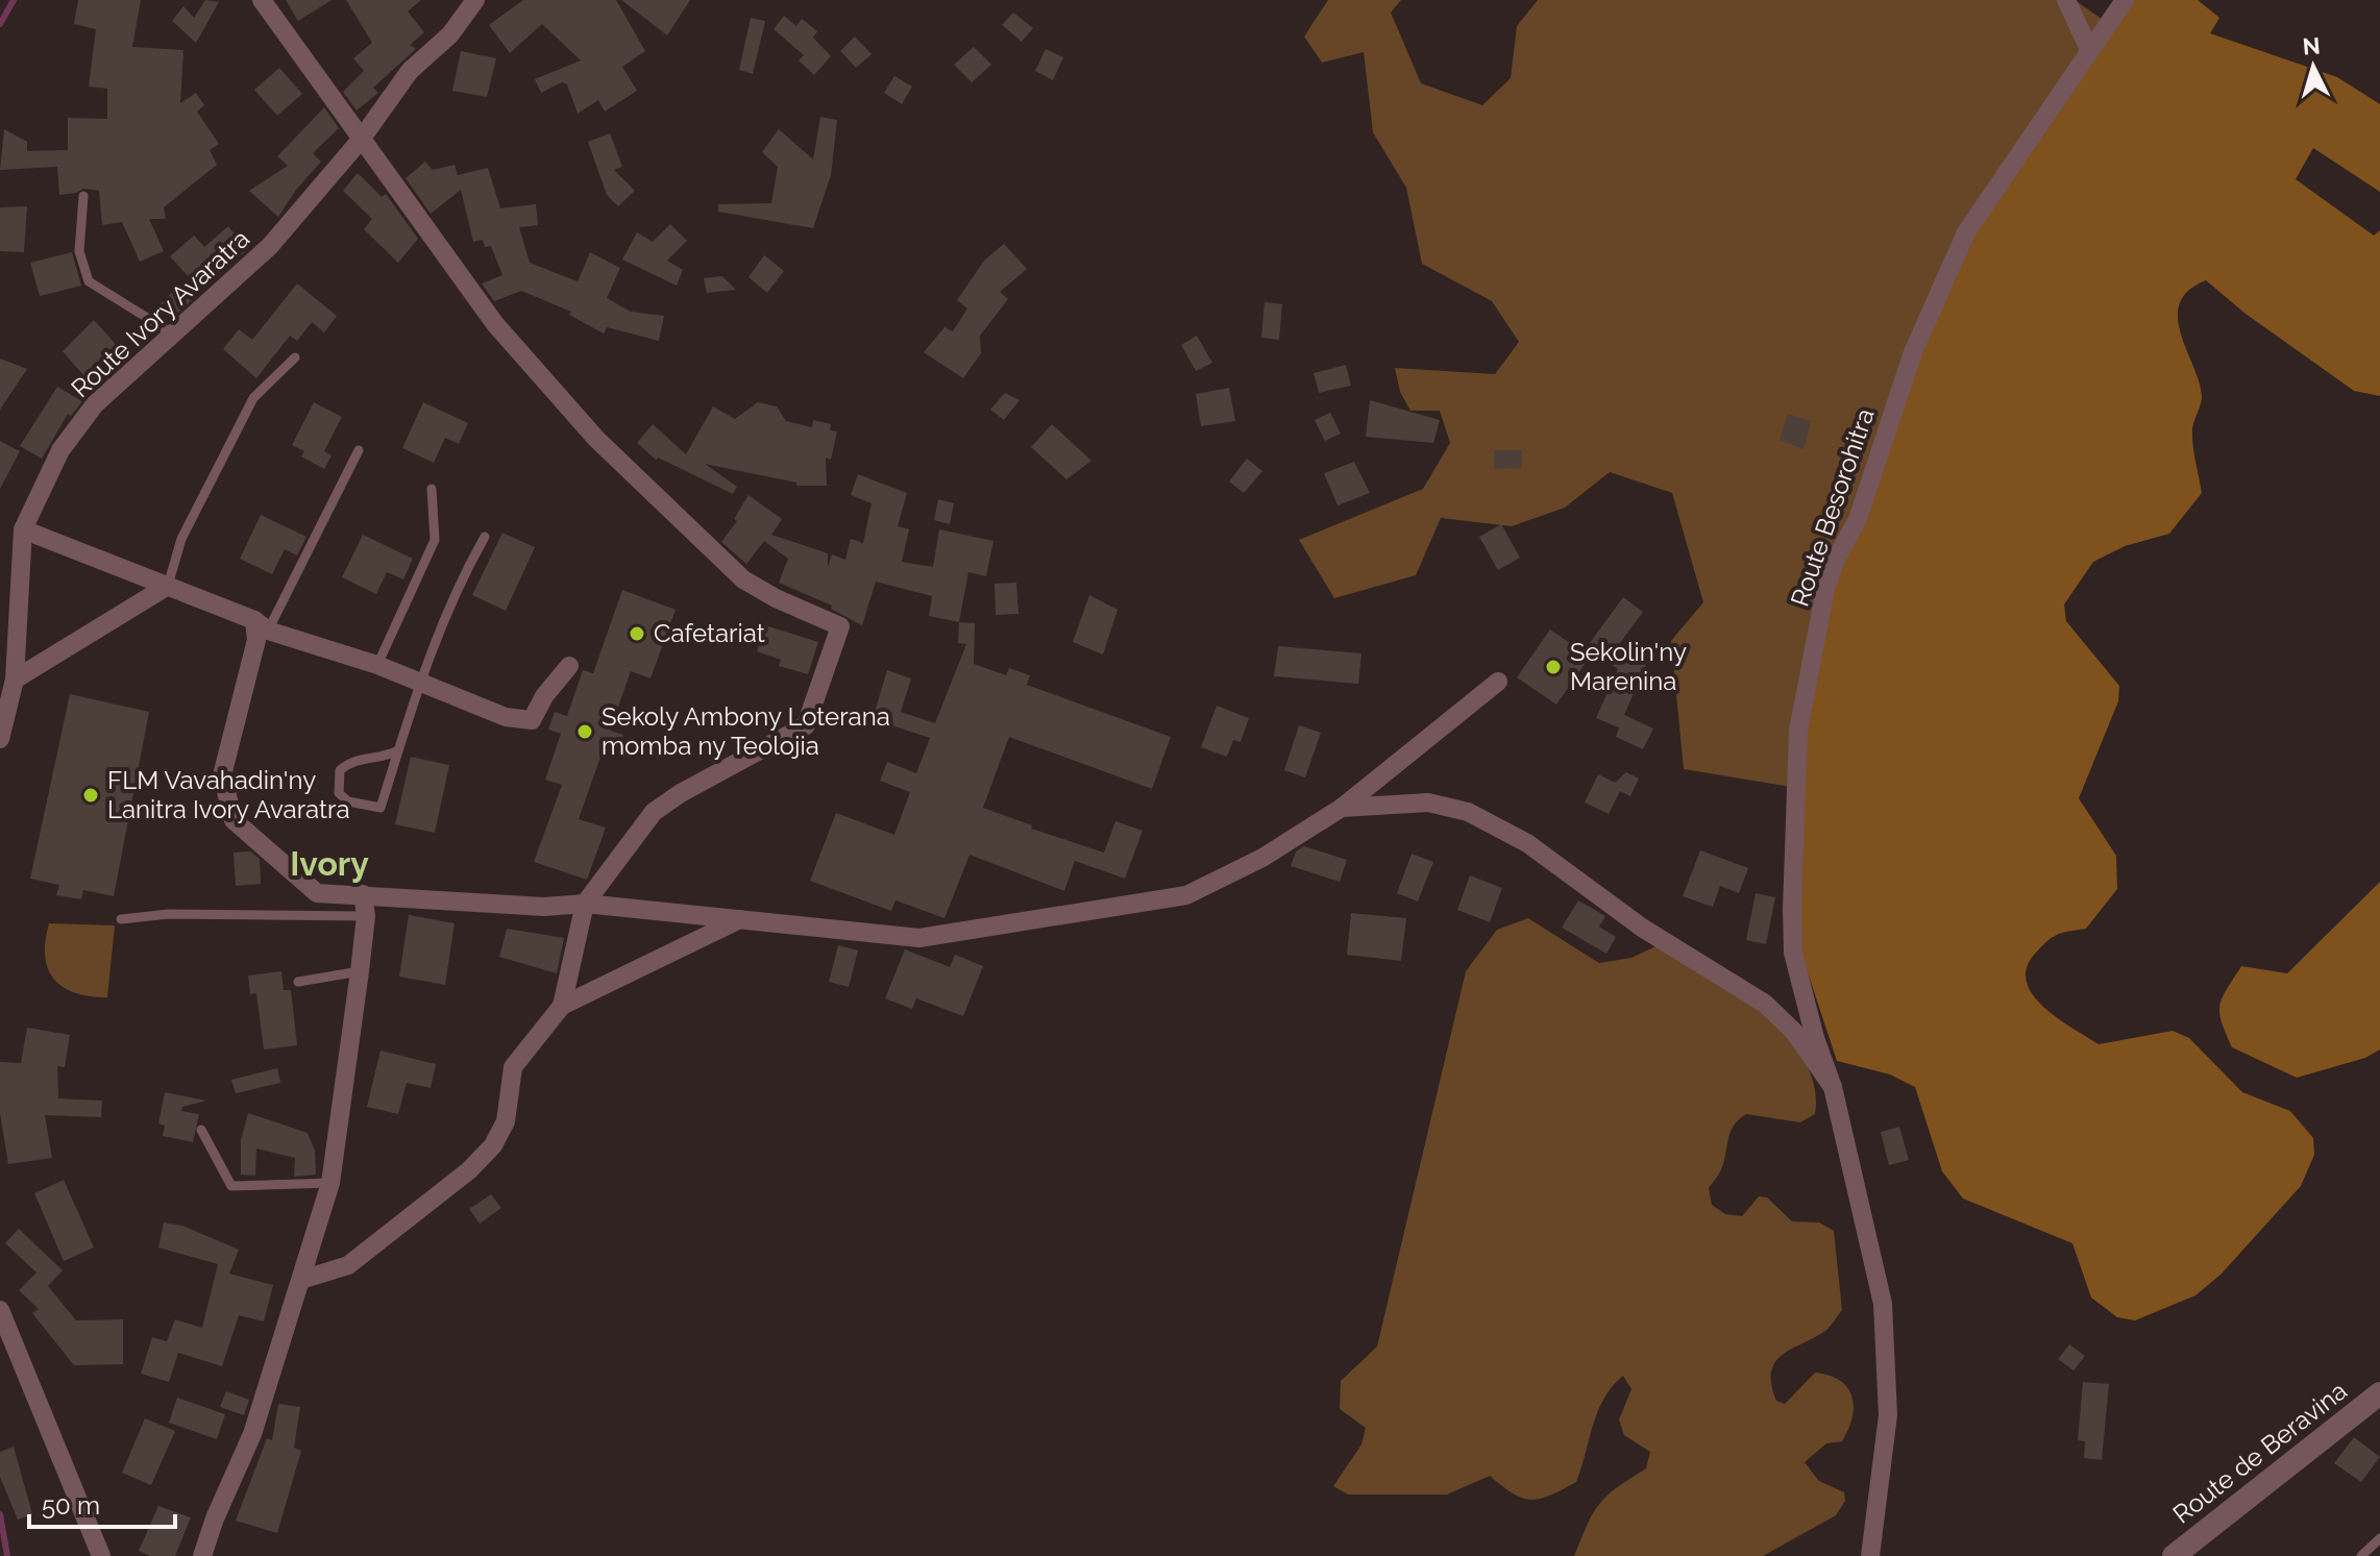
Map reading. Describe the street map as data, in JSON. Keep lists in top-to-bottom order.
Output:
{
  "streets": {
    "street": ["Route Ivory Avaratra", "Route Besorohitra", "Route de Beravina"]
  },
  "districts": ["Ivory"],
  "places": [
    "Cafetariat",
    "Sekolin'ny Marenina",
    "Sekoly Ambony Loterana momba ny Teolojia",
    "FLM Vavahadin'ny Lanitra Ivory Avaratra"
  ],
  "scale_bar": "50 m",
  "north": "top"
}
